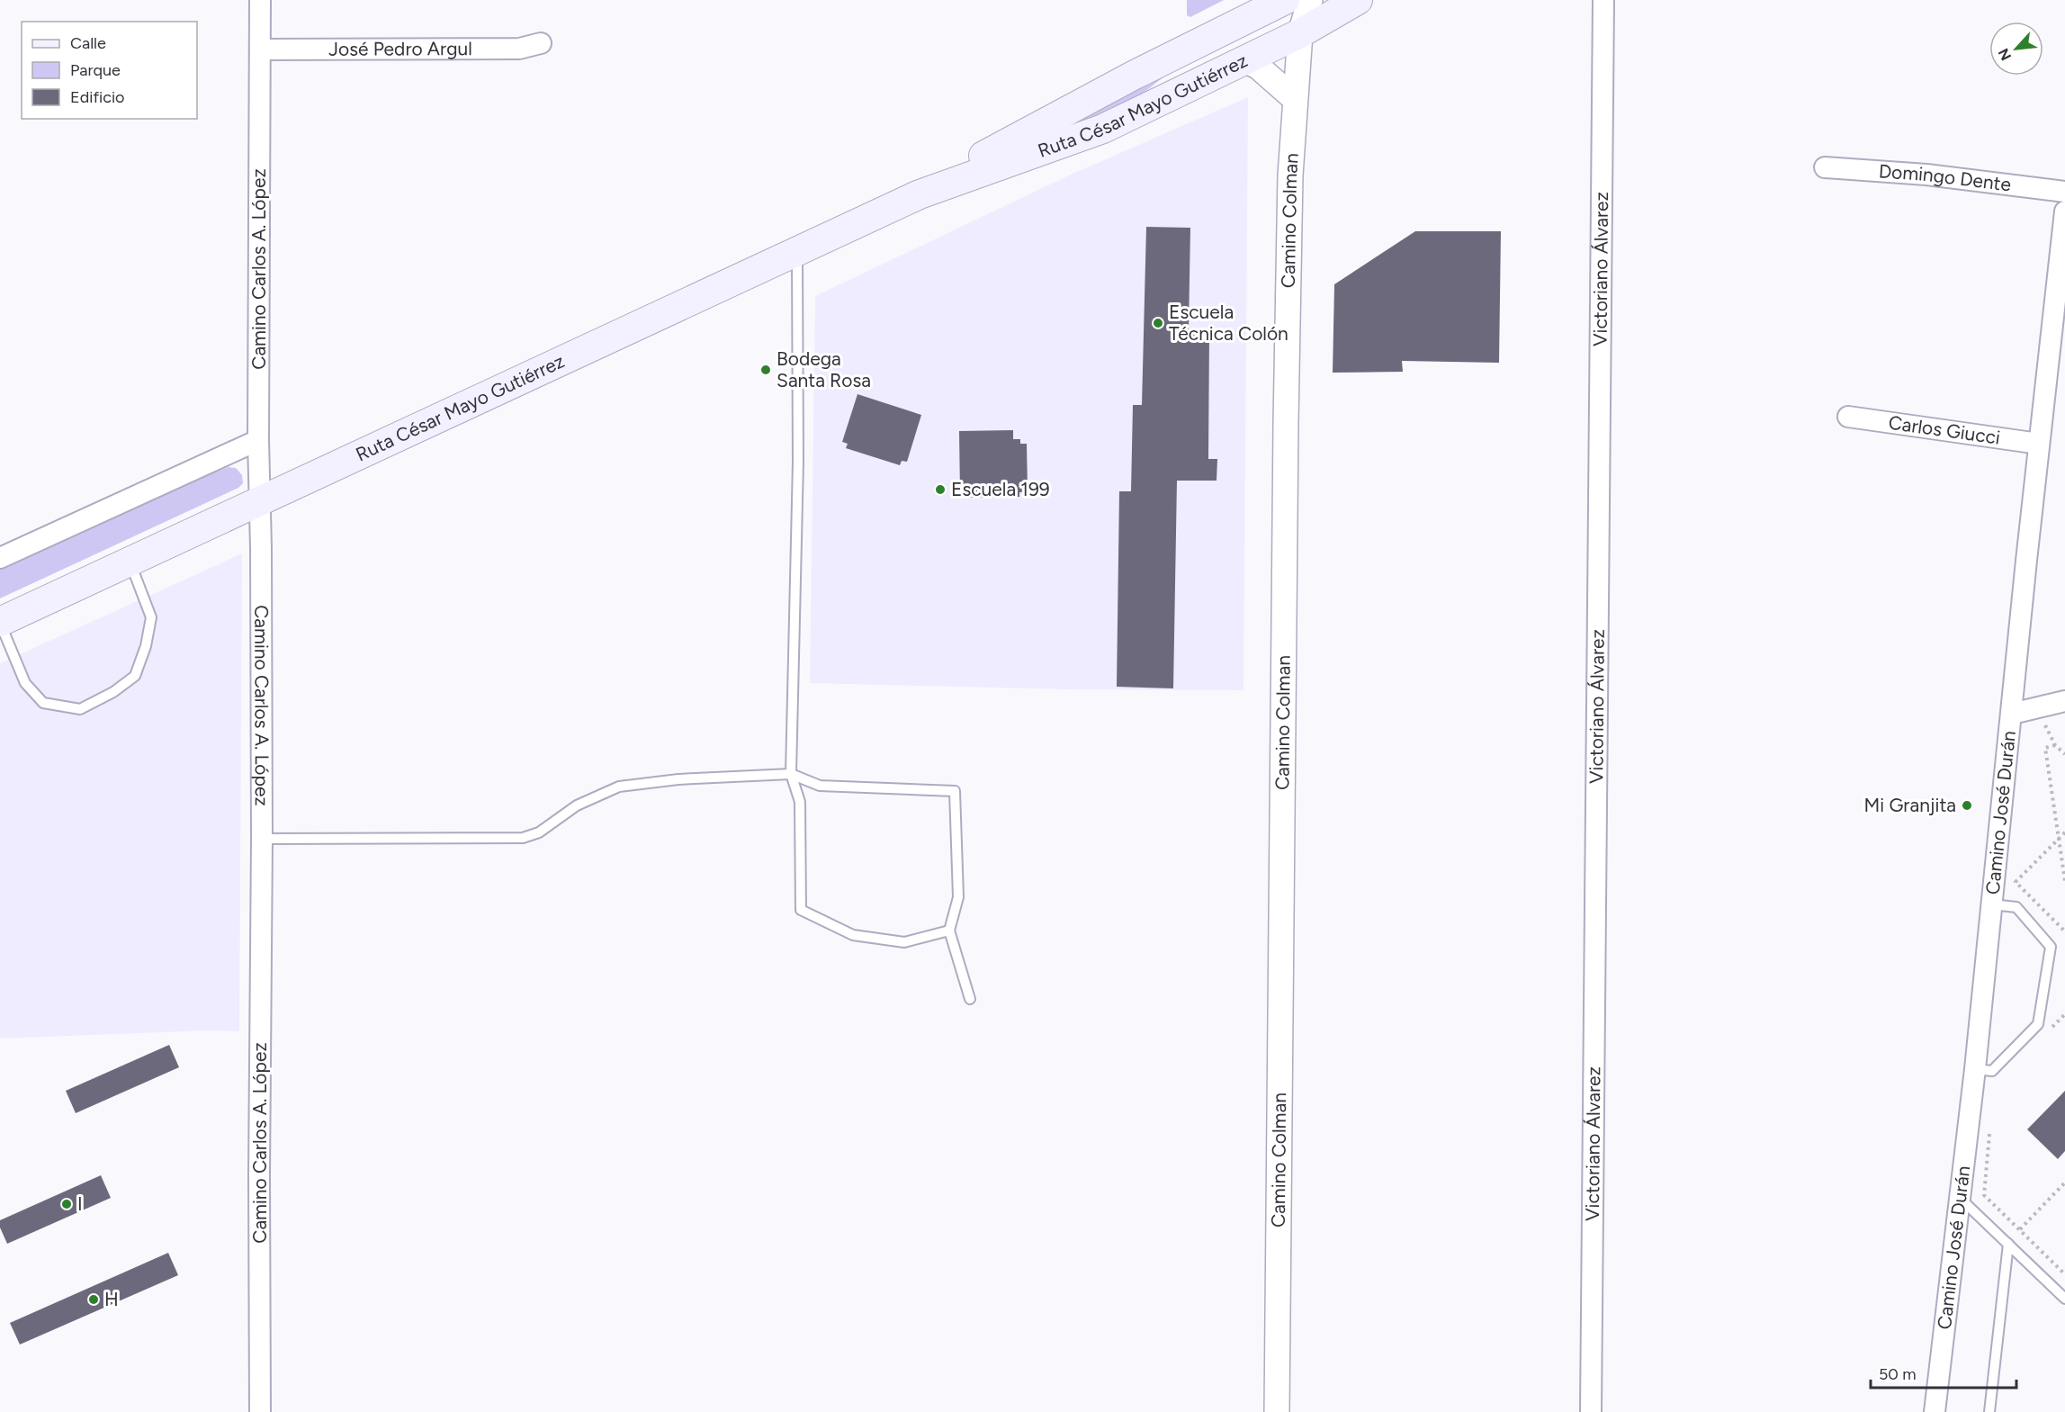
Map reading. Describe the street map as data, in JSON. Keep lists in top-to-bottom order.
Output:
{
  "streets": {
    "main road": ["Ruta César Mayo Gutiérrez"],
    "street": [
      "José Pedro Argul",
      "Domingo Dente",
      "Camino Colman",
      "Camino Carlos A. López",
      "Victoriano Álvarez",
      "Carlos Giucci",
      "Camino José Durán"
    ]
  },
  "crossings": [
    ["José Pedro Argul", "Camino Carlos A. López"],
    ["Ruta César Mayo Gutiérrez", "Camino Colman"],
    ["Ruta César Mayo Gutiérrez", "Camino Carlos A. López"],
    ["Carlos Giucci", "Camino José Durán"]
  ],
  "places": [
    "Escuela Técnica Colón",
    "Bodega Santa Rosa",
    "Escuela 199",
    "Mi Granjita",
    "I",
    "H"
  ],
  "legend": ["Calle", "Parque", "Edificio"],
  "scale_bar": "50 m",
  "north": "bottom left"
}
